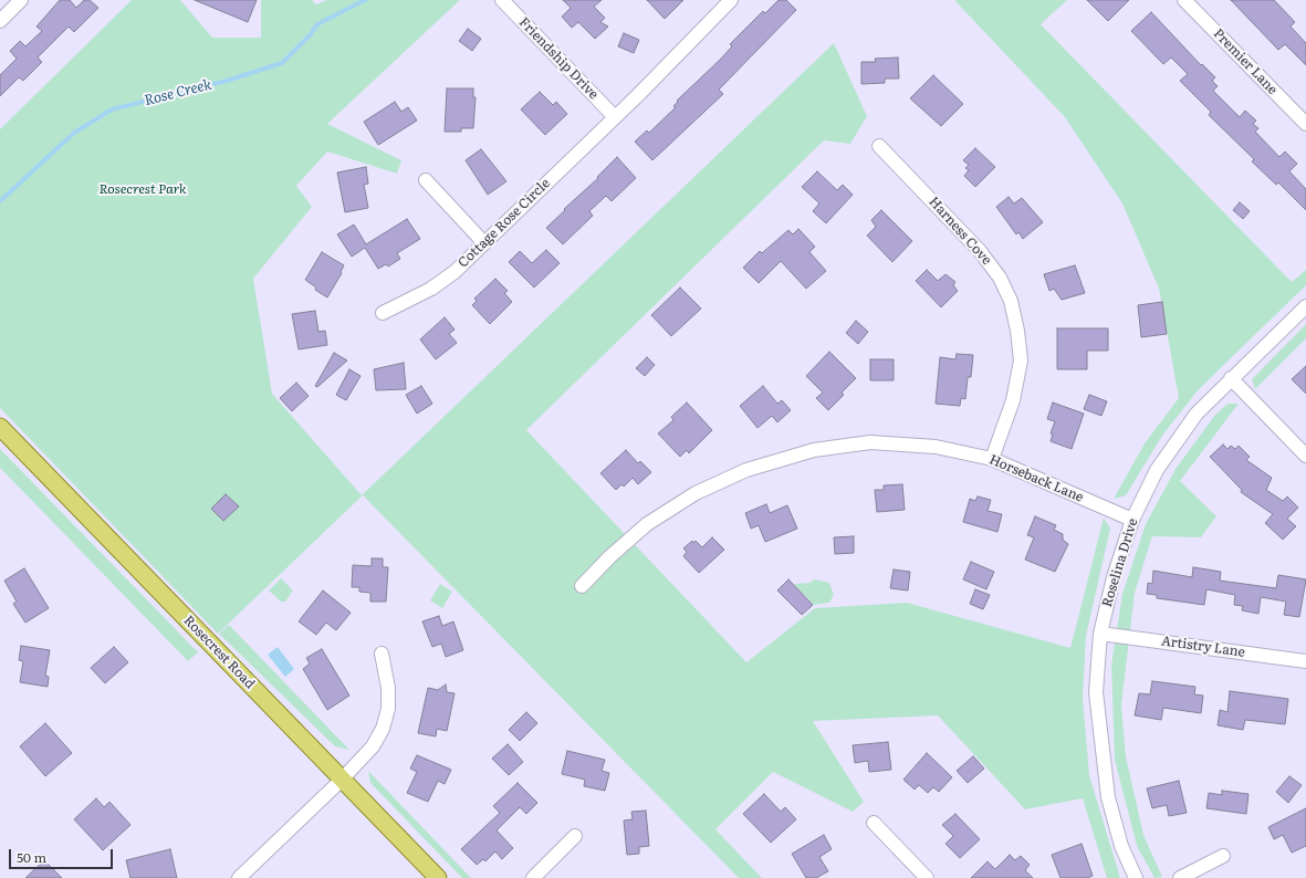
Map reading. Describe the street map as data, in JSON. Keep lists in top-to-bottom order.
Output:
{
  "streets": {
    "main road": ["Rosecrest Road"],
    "street": [
      "Friendship Drive",
      "Premier Lane",
      "Cottage Rose Circle",
      "Harness Cove",
      "Horseback Lane",
      "Roselina Drive",
      "Artistry Lane"
    ]
  },
  "crossings": [
    ["Friendship Drive", "Cottage Rose Circle"],
    ["Harness Cove", "Horseback Lane"],
    ["Horseback Lane", "Roselina Drive"],
    ["Roselina Drive", "Artistry Lane"]
  ],
  "water": ["Rose Creek"],
  "parks": ["Rosecrest Park"],
  "scale_bar": "50 m"
}
